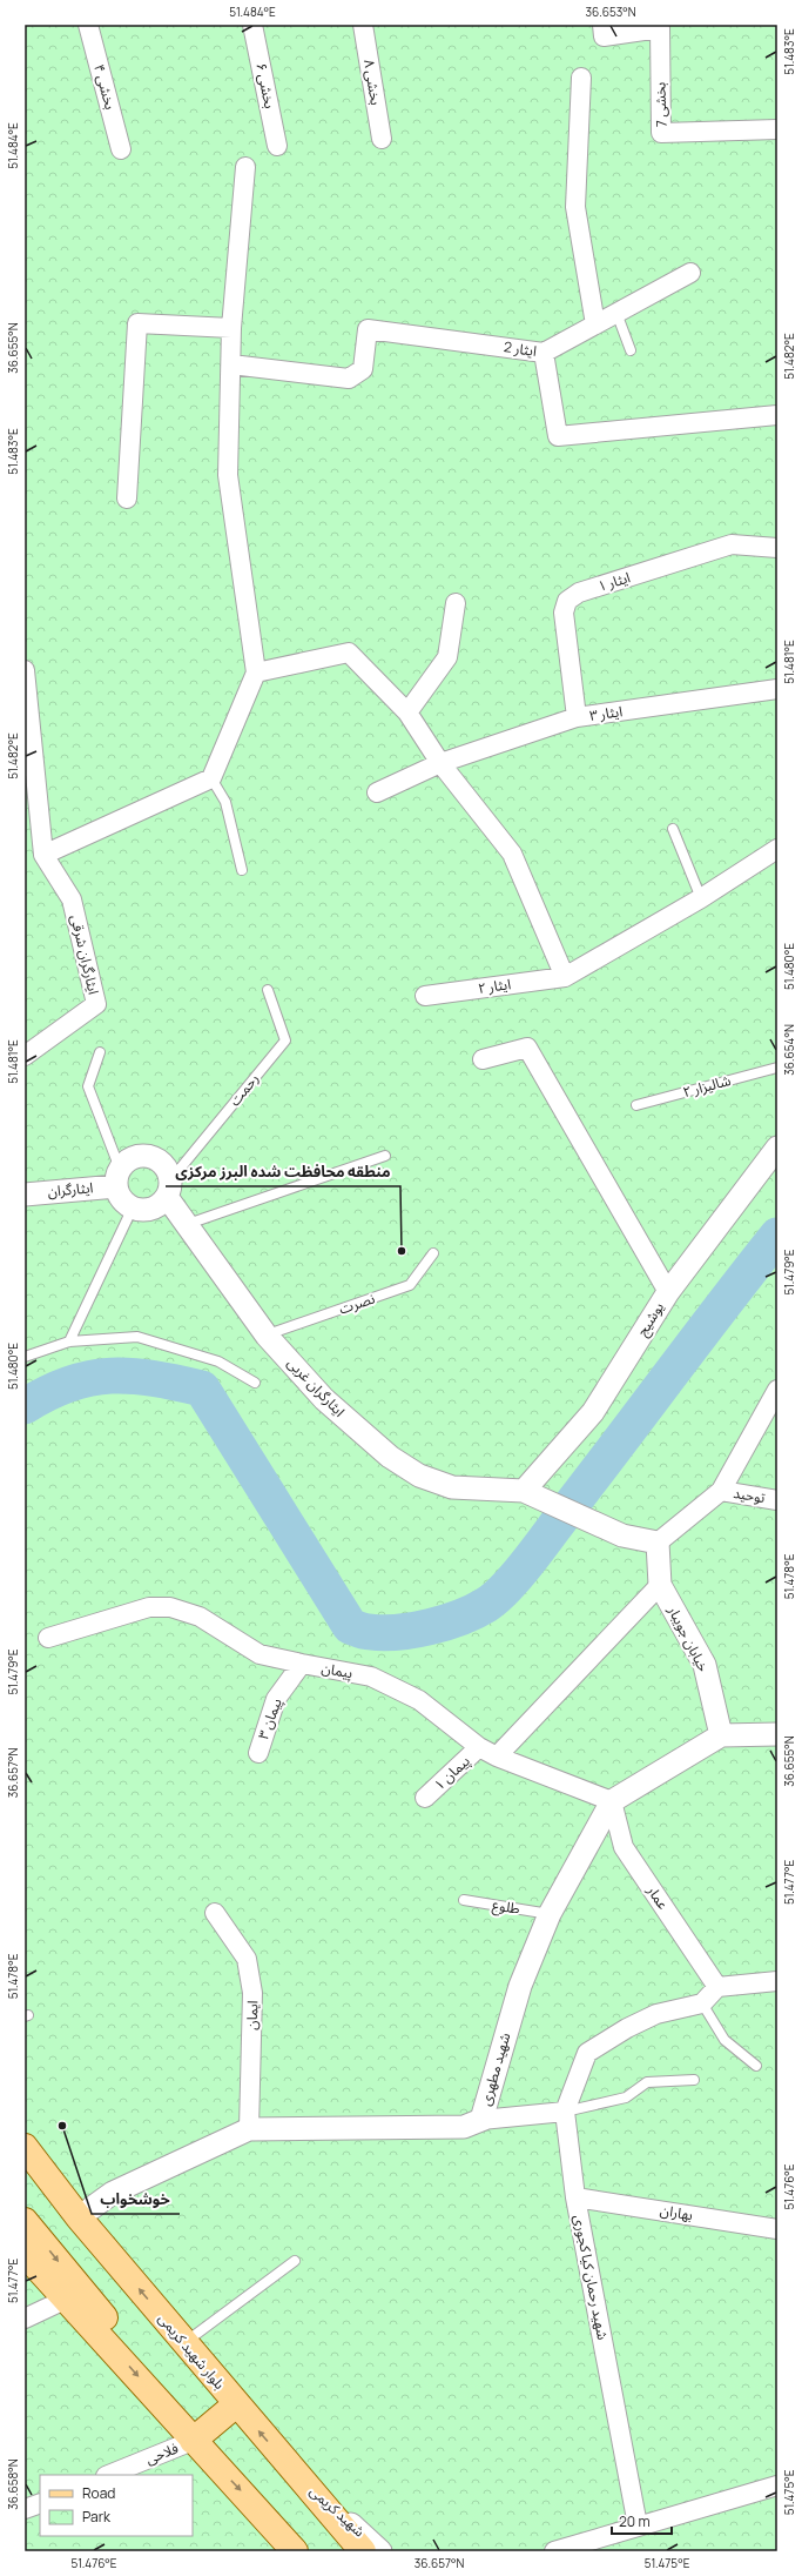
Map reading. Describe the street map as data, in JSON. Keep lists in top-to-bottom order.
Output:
{
  "streets": {
    "main road": ["بلوار شهید کریمی"],
    "street": [
      "بخشی ۸",
      "بخشی ۶",
      "بخشی ۴",
      "بخشی 7",
      "ایثار 2",
      "ایثار ۱",
      "ایثار ۳",
      "ایثارگران شرقی",
      "ایثار ۲",
      "ایثارگران",
      "یوشیج",
      "ایثارگران غربی",
      "توحید",
      "خیابان جویبار",
      "پیمان",
      "پیمان ۳",
      "پیمان ۱",
      "عمار",
      "ایمان",
      "شهید مطهری",
      "بهاران",
      "شهید رحمان کیا کجوری",
      "فلاحی",
      "شهید کریمی"
    ],
    "lane": [
      "شالیزار ۲",
      "رحمت",
      "نصرت",
      "طلوع"
    ]
  },
  "crossings": [
    ["ایثار ۱", "ایثار ۳"],
    ["رحمت", "ایثارگران"],
    ["رحمت", "ایثارگران غربی"],
    ["ایثارگران", "ایثارگران غربی"],
    ["نصرت", "ایثارگران غربی"],
    ["یوشیج", "ایثارگران غربی"],
    ["پیمان", "پیمان ۳"],
    ["پیمان", "پیمان ۱"],
    ["پیمان", "عمار"],
    ["پیمان", "شهید مطهری"],
    ["عمار", "شهید مطهری"],
    ["طلوع", "شهید مطهری"],
    ["ایمان", "شهید مطهری"],
    ["شهید مطهری", "بلوار شهید کریمی"],
    ["بهاران", "شهید رحمان کیا کجوری"],
    ["بلوار شهید کریمی", "شهید کریمی"]
  ],
  "places": ["منطقه محافظت شده البرز مرکزی", "خوشخواب"],
  "legend": ["Road", "Park"],
  "scale_bar": "20 m",
  "coordinates": [
    "51.484°E",
    "36.653°N",
    "51.483°E",
    "36.655°N",
    "51.482°E",
    "51.481°E",
    "51.480°E",
    "36.654°N",
    "51.479°E",
    "51.478°E",
    "36.657°N",
    "51.477°E",
    "51.476°E",
    "36.658°N",
    "51.475°E"
  ]
}
